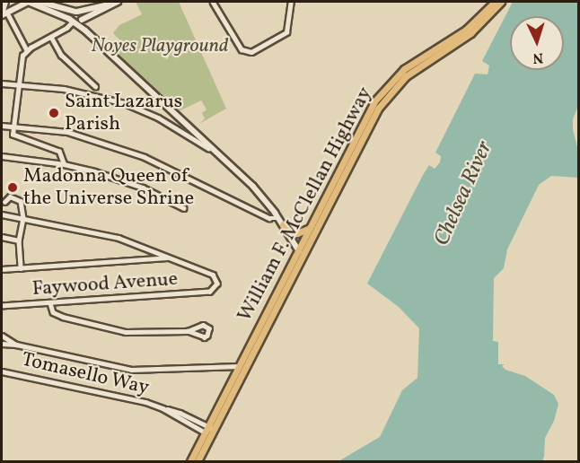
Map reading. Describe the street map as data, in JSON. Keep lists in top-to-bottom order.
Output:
{
  "streets": {
    "highway": ["William F. McClellan Highway"],
    "street": ["Faywood Avenue", "Tomasello Way"]
  },
  "crossings": [
    ["William F. McClellan Highway", "Tomasello Way"]
  ],
  "water": ["Chelsea River"],
  "parks": ["Noyes Playground"],
  "places": ["Saint Lazarus Parish", "Madonna Queen of the Universe Shrine"],
  "north": "bottom"
}
